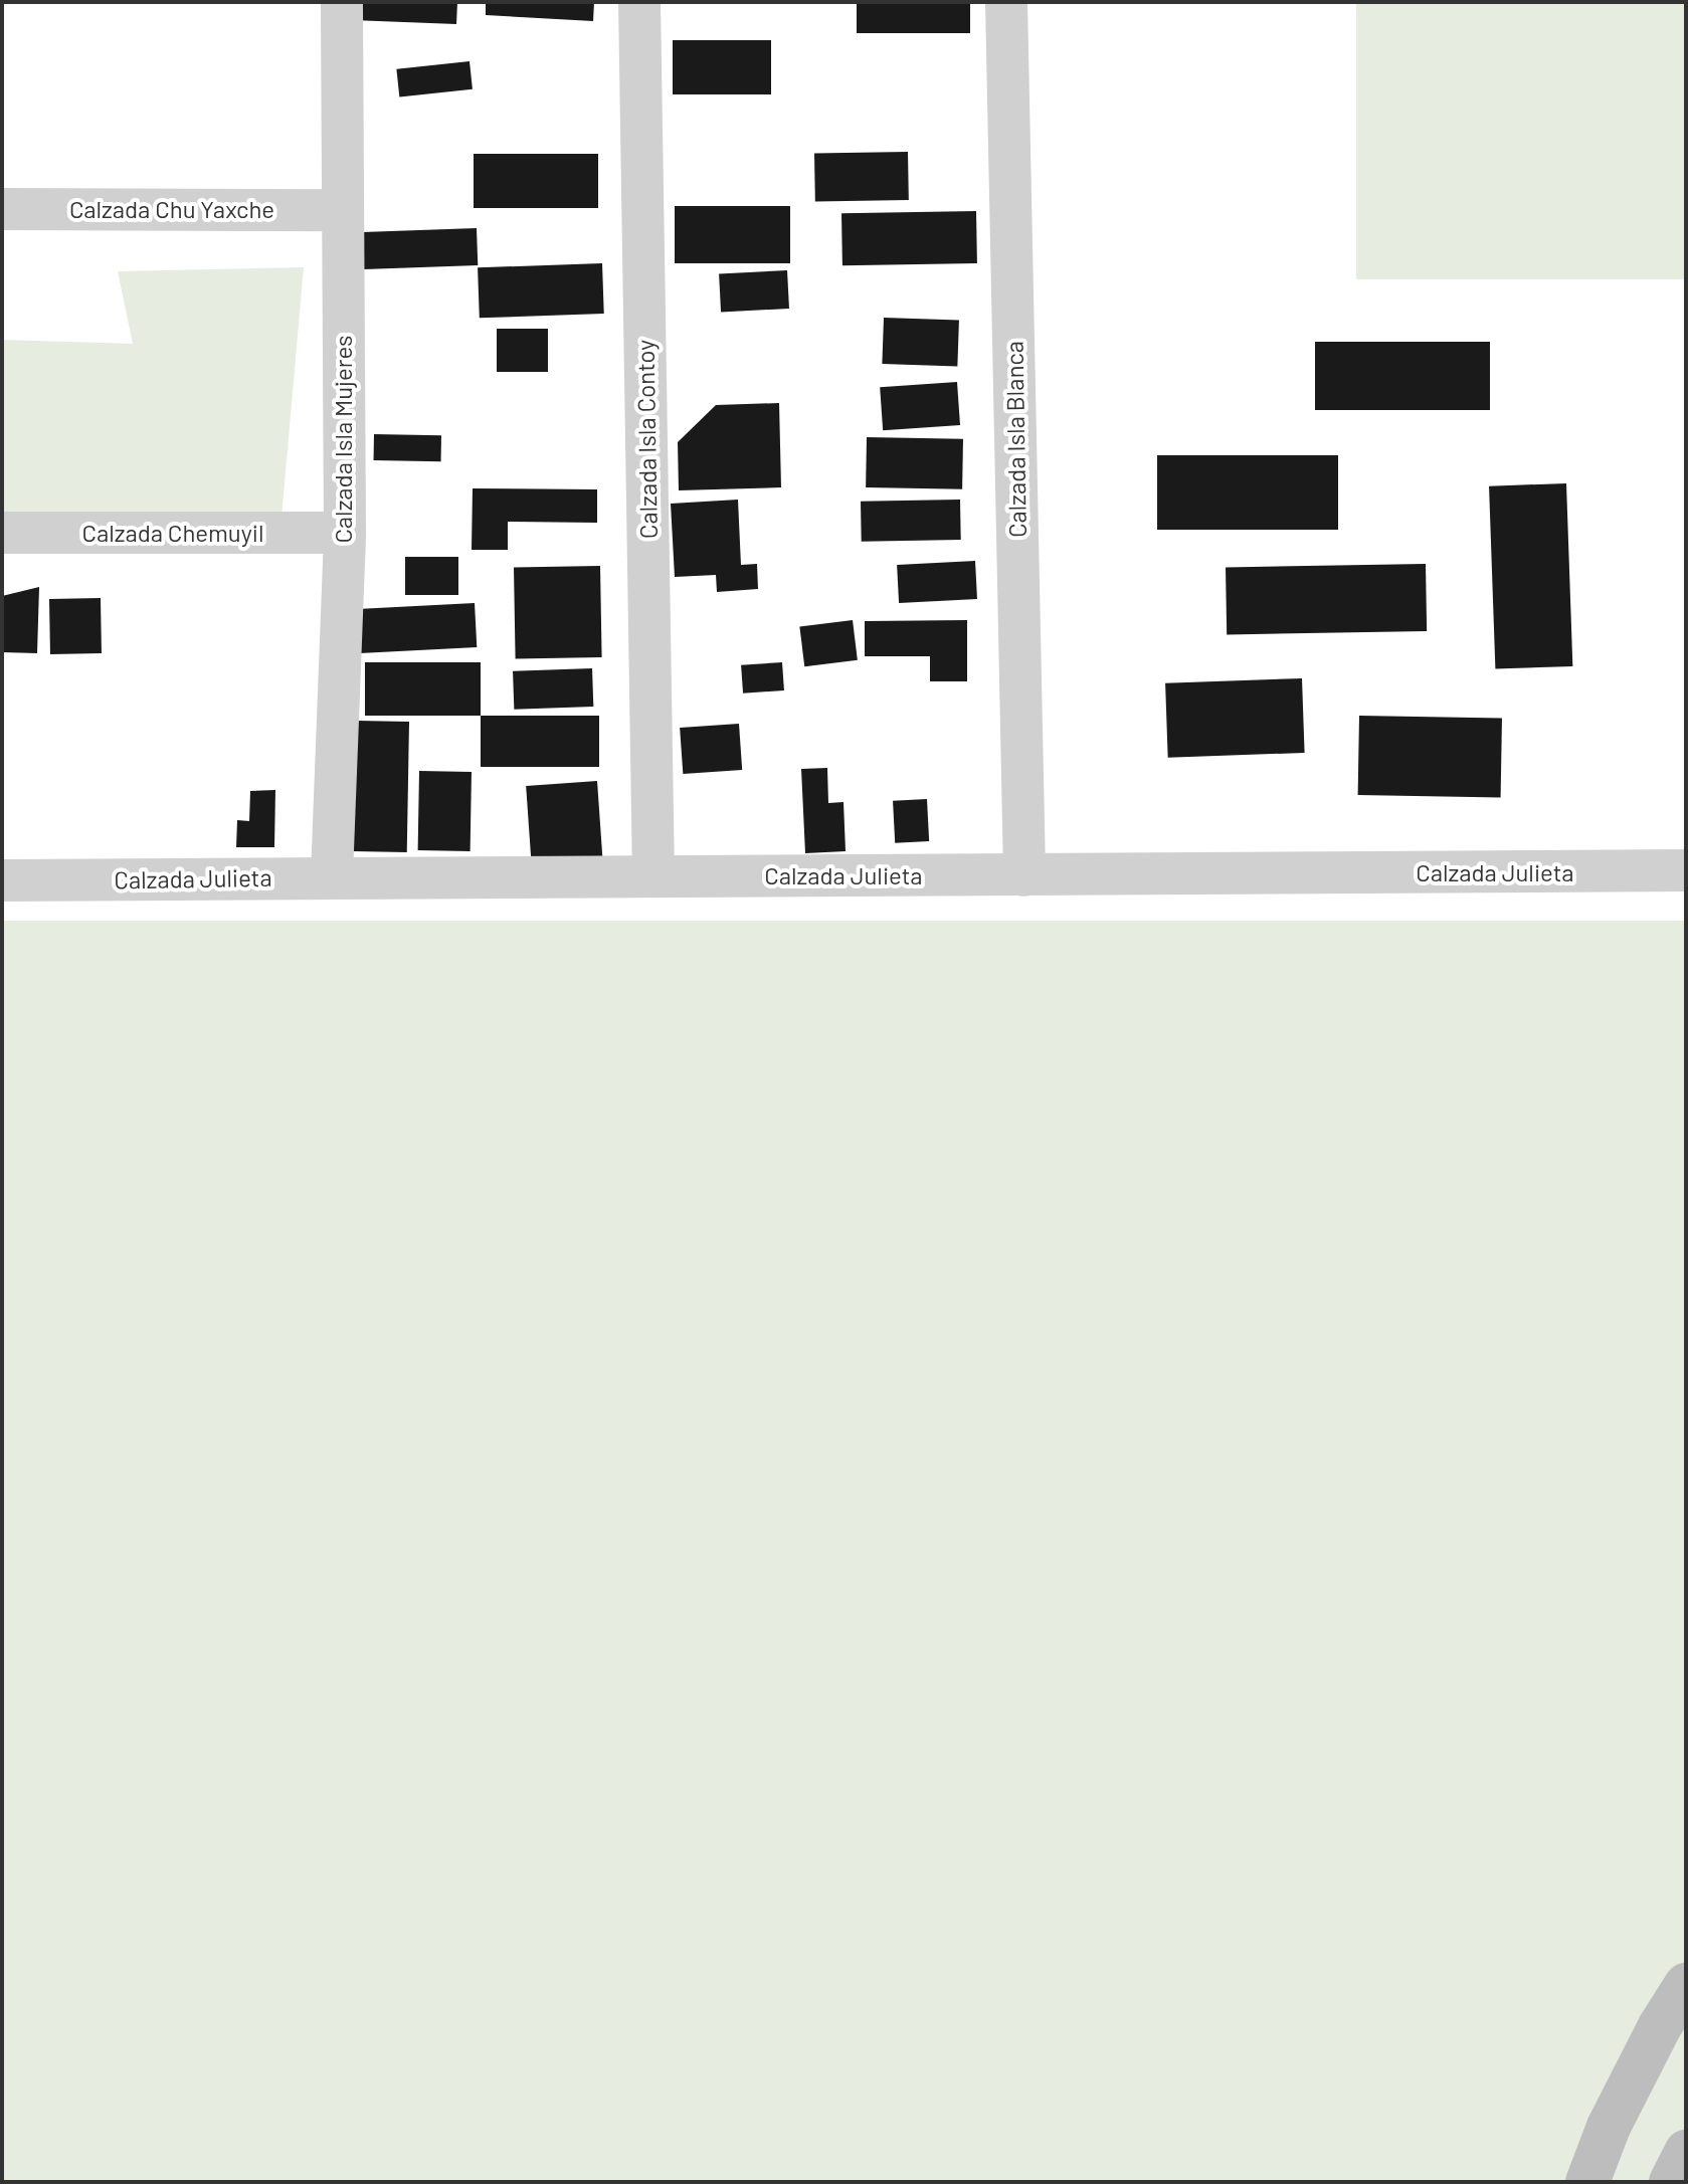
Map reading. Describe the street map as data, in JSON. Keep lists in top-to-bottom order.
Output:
{
  "streets": {
    "street": [
      "Calzada Chu Yaxche",
      "Calzada Isla Mujeres",
      "Calzada Isla Contoy",
      "Calzada Isla Blanca",
      "Calzada Chemuyil",
      "Calzada Julieta"
    ]
  },
  "crossings": [
    ["Calzada Chu Yaxche", "Calzada Isla Mujeres"],
    ["Calzada Isla Mujeres", "Calzada Chemuyil"],
    ["Calzada Isla Mujeres", "Calzada Julieta"],
    ["Calzada Isla Contoy", "Calzada Julieta"],
    ["Calzada Isla Blanca", "Calzada Julieta"]
  ]
}
